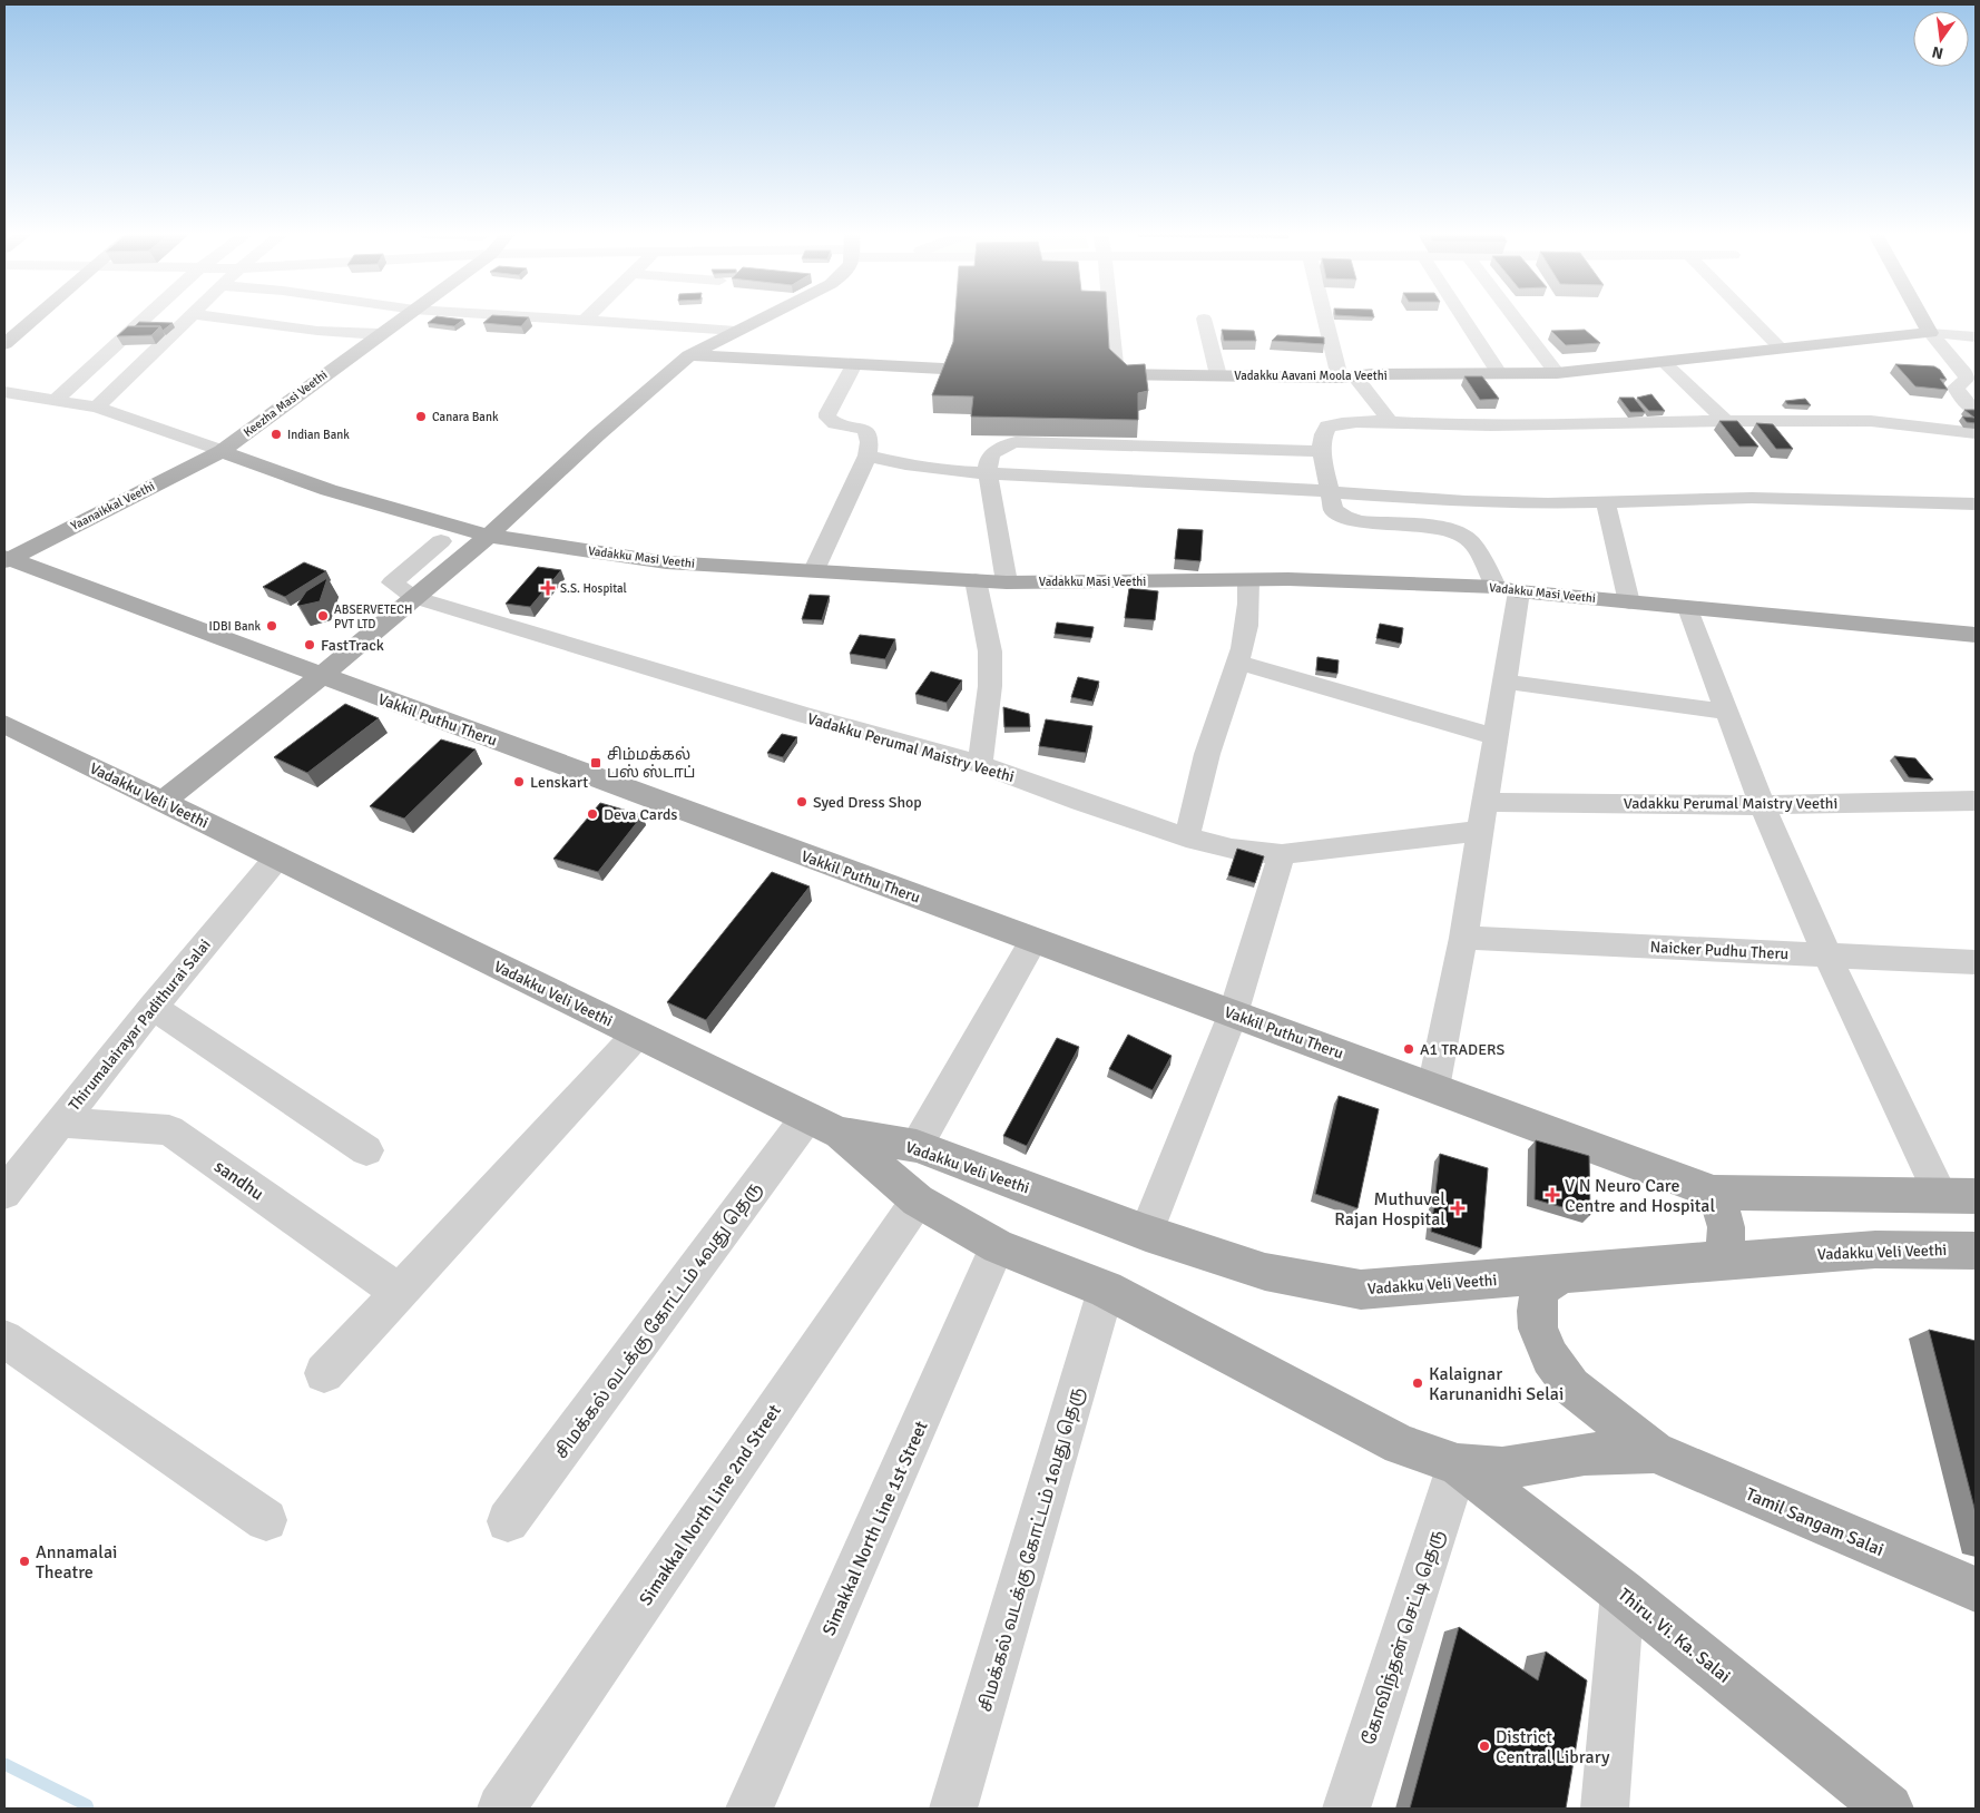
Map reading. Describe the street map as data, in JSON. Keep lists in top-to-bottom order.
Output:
{
  "streets": {
    "main road": [
      "Vadakku Aavani Moola Veethi",
      "Keezha Masi Veethi",
      "Yaanaikkal Veethi",
      "Vadakku Masi Veethi",
      "Vakkil Puthu Theru",
      "Vadakku Veli Veethi",
      "Tamil Sangam Salai",
      "Thiru. Vi. Ka. Salai"
    ],
    "street": [
      "Vadakku Perumal Maistry Veethi",
      "Naicker Pudhu Theru",
      "Thirumalairayar Padithurai Salai",
      "sandhu",
      "சிமக்கல் வடக்கு கோட்டம் 4வது தெரு",
      "Simakkal North Line 2nd Street",
      "Simakkal North Line 1st Street",
      "சிமக்கல் வடக்கு கோட்டம் 1வது தெரு",
      "கோவிந்தன் செட்டி தெரு"
    ]
  },
  "crossings": [
    ["Keezha Masi Veethi", "Yaanaikkal Veethi"],
    ["Keezha Masi Veethi", "Vadakku Masi Veethi"],
    ["Yaanaikkal Veethi", "Vadakku Masi Veethi"],
    ["Yaanaikkal Veethi", "Vakkil Puthu Theru"],
    ["Vadakku Veli Veethi", "Thirumalairayar Padithurai Salai"],
    ["Vadakku Veli Veethi", "சிமக்கல் வடக்கு கோட்டம் 4வது தெரு"],
    ["Thirumalairayar Padithurai Salai", "sandhu"],
    ["Thiru. Vi. Ka. Salai", "கோவிந்தன் செட்டி தெரு"]
  ],
  "places": {
    "other": [
      "Canara Bank",
      "Indian Bank",
      "ABSERVETECH PVT LTD",
      "IDBI Bank",
      "FastTrack",
      "Lenskart",
      "Syed Dress Shop",
      "Deva Cards",
      "A1 TRADERS",
      "Kalaignar Karunanidhi Selai",
      "Annamalai Theatre",
      "District Central Library"
    ],
    "health": ["S.S. Hospital", "V N Neuro Care Centre and Hospital", "Muthuvel Rajan Hospital"],
    "transit": ["சிம்மக்கல் பஸ் ஸ்டாப்"]
  },
  "north": "bottom"
}
